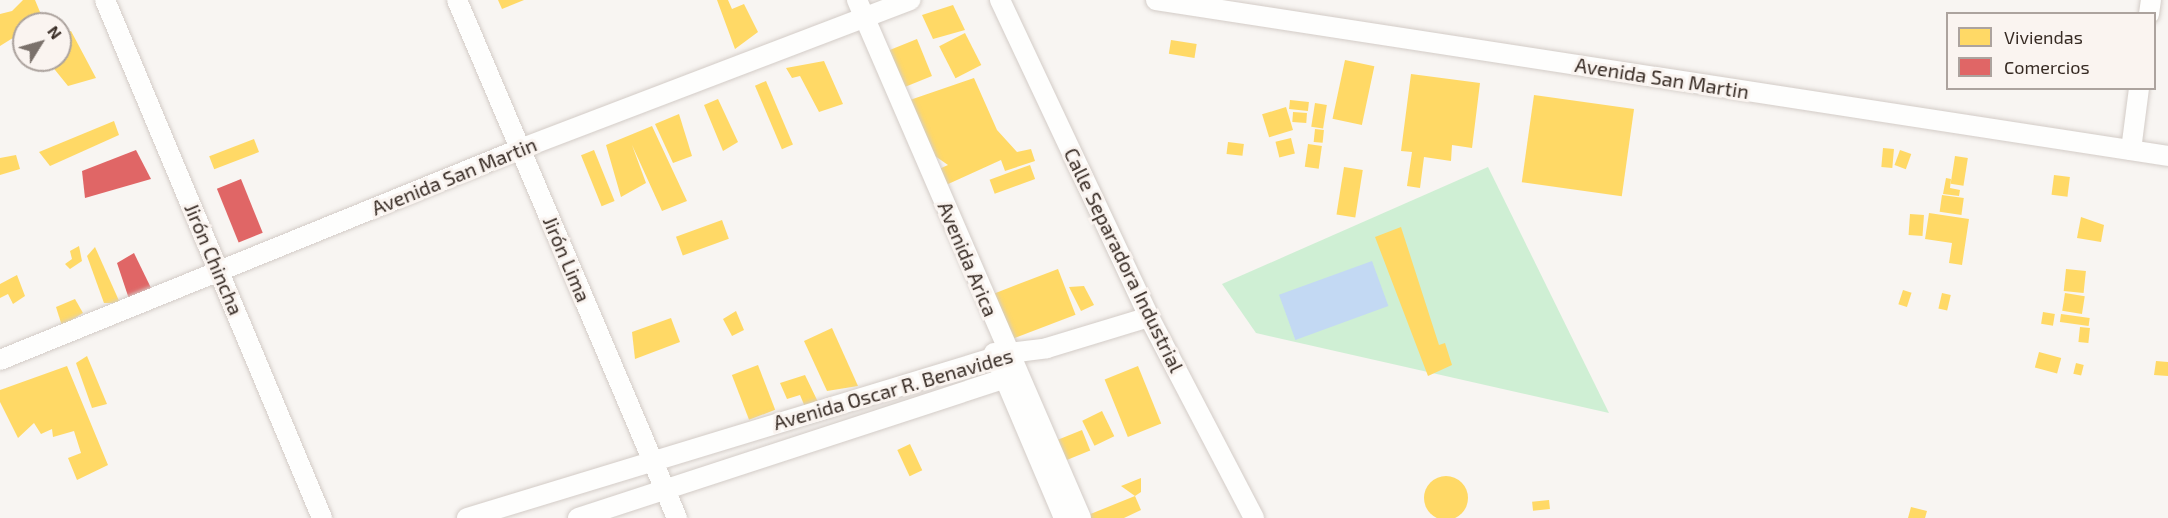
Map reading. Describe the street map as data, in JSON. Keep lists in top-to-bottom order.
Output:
{
  "streets": {
    "street": [
      "Avenida San Martin",
      "Jirón Chincha",
      "Jirón Lima",
      "Avenida Arica",
      "Calle Separadora Industrial",
      "Avenida Oscar R. Benavides"
    ]
  },
  "crossings": [
    ["Avenida San Martin", "Jirón Chincha"],
    ["Avenida San Martin", "Jirón Lima"],
    ["Avenida San Martin", "Avenida Arica"],
    ["Jirón Lima", "Avenida Oscar R. Benavides"],
    ["Avenida Arica", "Avenida Oscar R. Benavides"]
  ],
  "legend": ["Viviendas", "Comercios"],
  "north": "top right"
}
